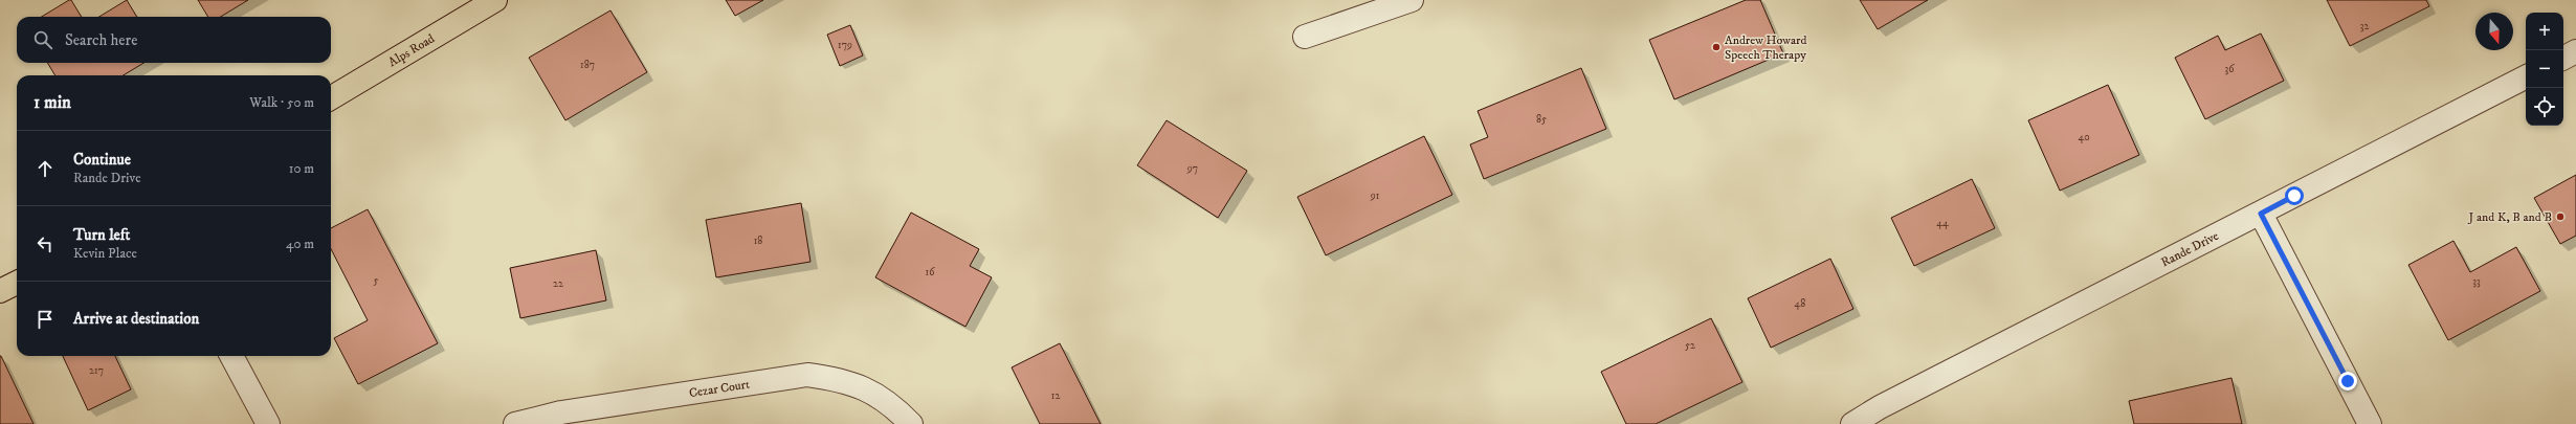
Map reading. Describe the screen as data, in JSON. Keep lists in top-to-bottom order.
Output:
{
  "streets": {
    "main road": ["Alps Road"],
    "street": ["Rande Drive", "Cezar Court"]
  },
  "places": ["Andrew Howard Speech Therapy", "J and K, B and B"],
  "house_numbers": [
    "32",
    "179",
    "187",
    "36",
    "85",
    "40",
    "97",
    "91",
    "44",
    "18",
    "16",
    "5",
    "33",
    "22",
    "48",
    "52",
    "217",
    "12"
  ],
  "north": "bottom",
  "page": {
    "map_buttons": ["+", "−"],
    "search": "Search here",
    "heading": ["1 min", "Walk · 50 m"],
    "list": [
      ["Continue", "Rande Drive", "10 m"],
      ["Turn left", "Kevin Place", "40 m"],
      "Arrive at destination"
    ]
  }
}
